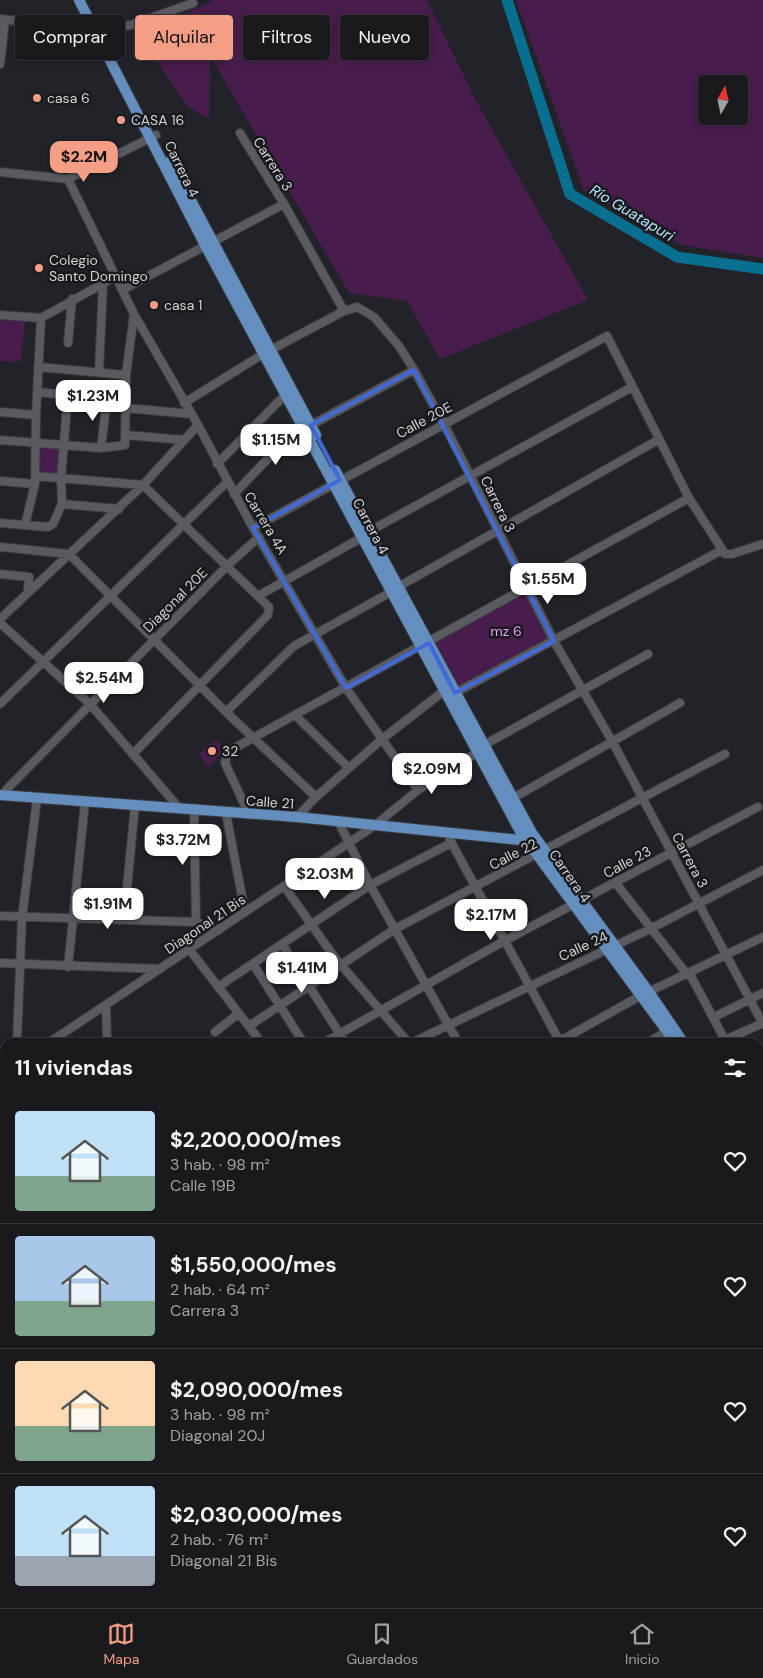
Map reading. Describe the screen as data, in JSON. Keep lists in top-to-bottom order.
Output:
{
  "streets": {
    "main road": ["Carrera 4", "Calle 21"],
    "street": [
      "Carrera 3",
      "Calle 20E",
      "Carrera 4A",
      "Diagonal 20E",
      "Calle 22",
      "Calle 23",
      "Diagonal 21 Bis",
      "Calle 24"
    ]
  },
  "crossings": [
    ["Carrera 3", "Calle 20E"],
    ["Carrera 3", "Calle 22"],
    ["Carrera 3", "Calle 23"],
    ["Carrera 3", "Diagonal 21 Bis"],
    ["Carrera 3", "Calle 24"],
    ["Carrera 4", "Calle 20E"],
    ["Carrera 4", "Calle 21"],
    ["Carrera 4", "Calle 22"],
    ["Carrera 4", "Calle 23"],
    ["Carrera 4", "Diagonal 21 Bis"],
    ["Carrera 4", "Calle 24"],
    ["Calle 20E", "Carrera 4A"],
    ["Carrera 4A", "Diagonal 20E"],
    ["Carrera 4A", "Diagonal 21 Bis"],
    ["Diagonal 20E", "Calle 21"],
    ["Calle 21", "Diagonal 21 Bis"]
  ],
  "water": ["Río Guatapuri"],
  "parks": ["mz 6"],
  "places": [
    "casa 6",
    "CASA 16",
    "Colegio Santo Domingo",
    "casa 1",
    "32"
  ],
  "north": "top",
  "page": {
    "chip": [
      "Comprar",
      "Alquilar",
      "Filtros",
      "Nuevo"
    ],
    "price": [
      "$2.2M",
      "$1.23M",
      "$1.15M",
      "$1.55M",
      "$2.54M",
      "$2.09M",
      "$3.72M",
      "$2.03M",
      "$1.91M",
      "$2.17M",
      "$1.41M"
    ],
    "heading": "11 viviendas",
    "list": [
      {
        "name": "$2,200,000/mes",
        "note": "3 hab. · 98 m² · Calle 19B"
      },
      {
        "name": "$1,550,000/mes",
        "note": "2 hab. · 64 m² · Carrera 3"
      },
      {
        "name": "$2,090,000/mes",
        "note": "3 hab. · 98 m² · Diagonal 20J"
      },
      {
        "name": "$2,030,000/mes",
        "note": "2 hab. · 76 m² · Diagonal 21 Bis"
      }
    ],
    "tabs": ["Mapa", "Guardados", "Inicio"]
  }
}
